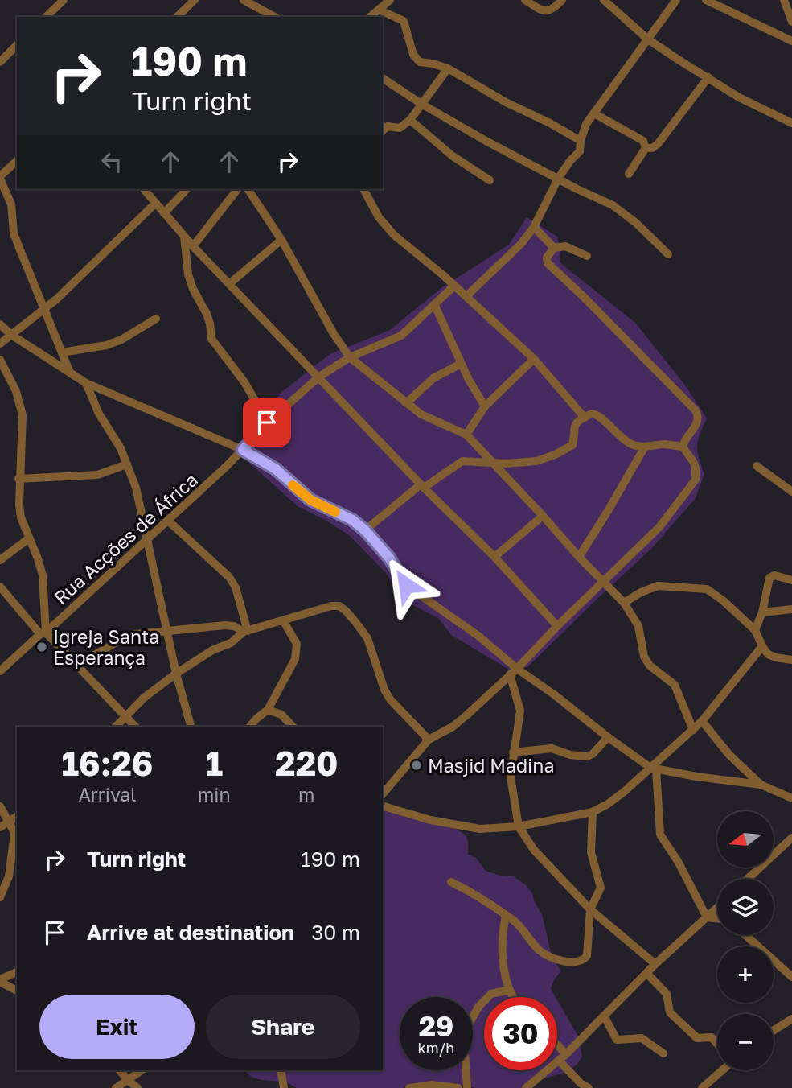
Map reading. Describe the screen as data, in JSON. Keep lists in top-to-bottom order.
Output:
{
  "streets": {
    "street": ["Rua Acções de África"]
  },
  "places": ["Igreja Santa Esperança", "Masjid Madina"],
  "north": "left",
  "page": {
    "turn": ["190 m", "Turn right"],
    "eta": [
      "16:26",
      "Arrival",
      "1",
      "min",
      "220",
      "m"
    ],
    "map_buttons": ["+", "−"],
    "list": [
      {
        "name": "Turn right",
        "value": "190 m"
      },
      {
        "name": "Arrive at destination",
        "value": "30 m"
      }
    ],
    "buttons": ["Exit", "Share"],
    "speed": "29 km/h",
    "limit": "30"
  }
}
